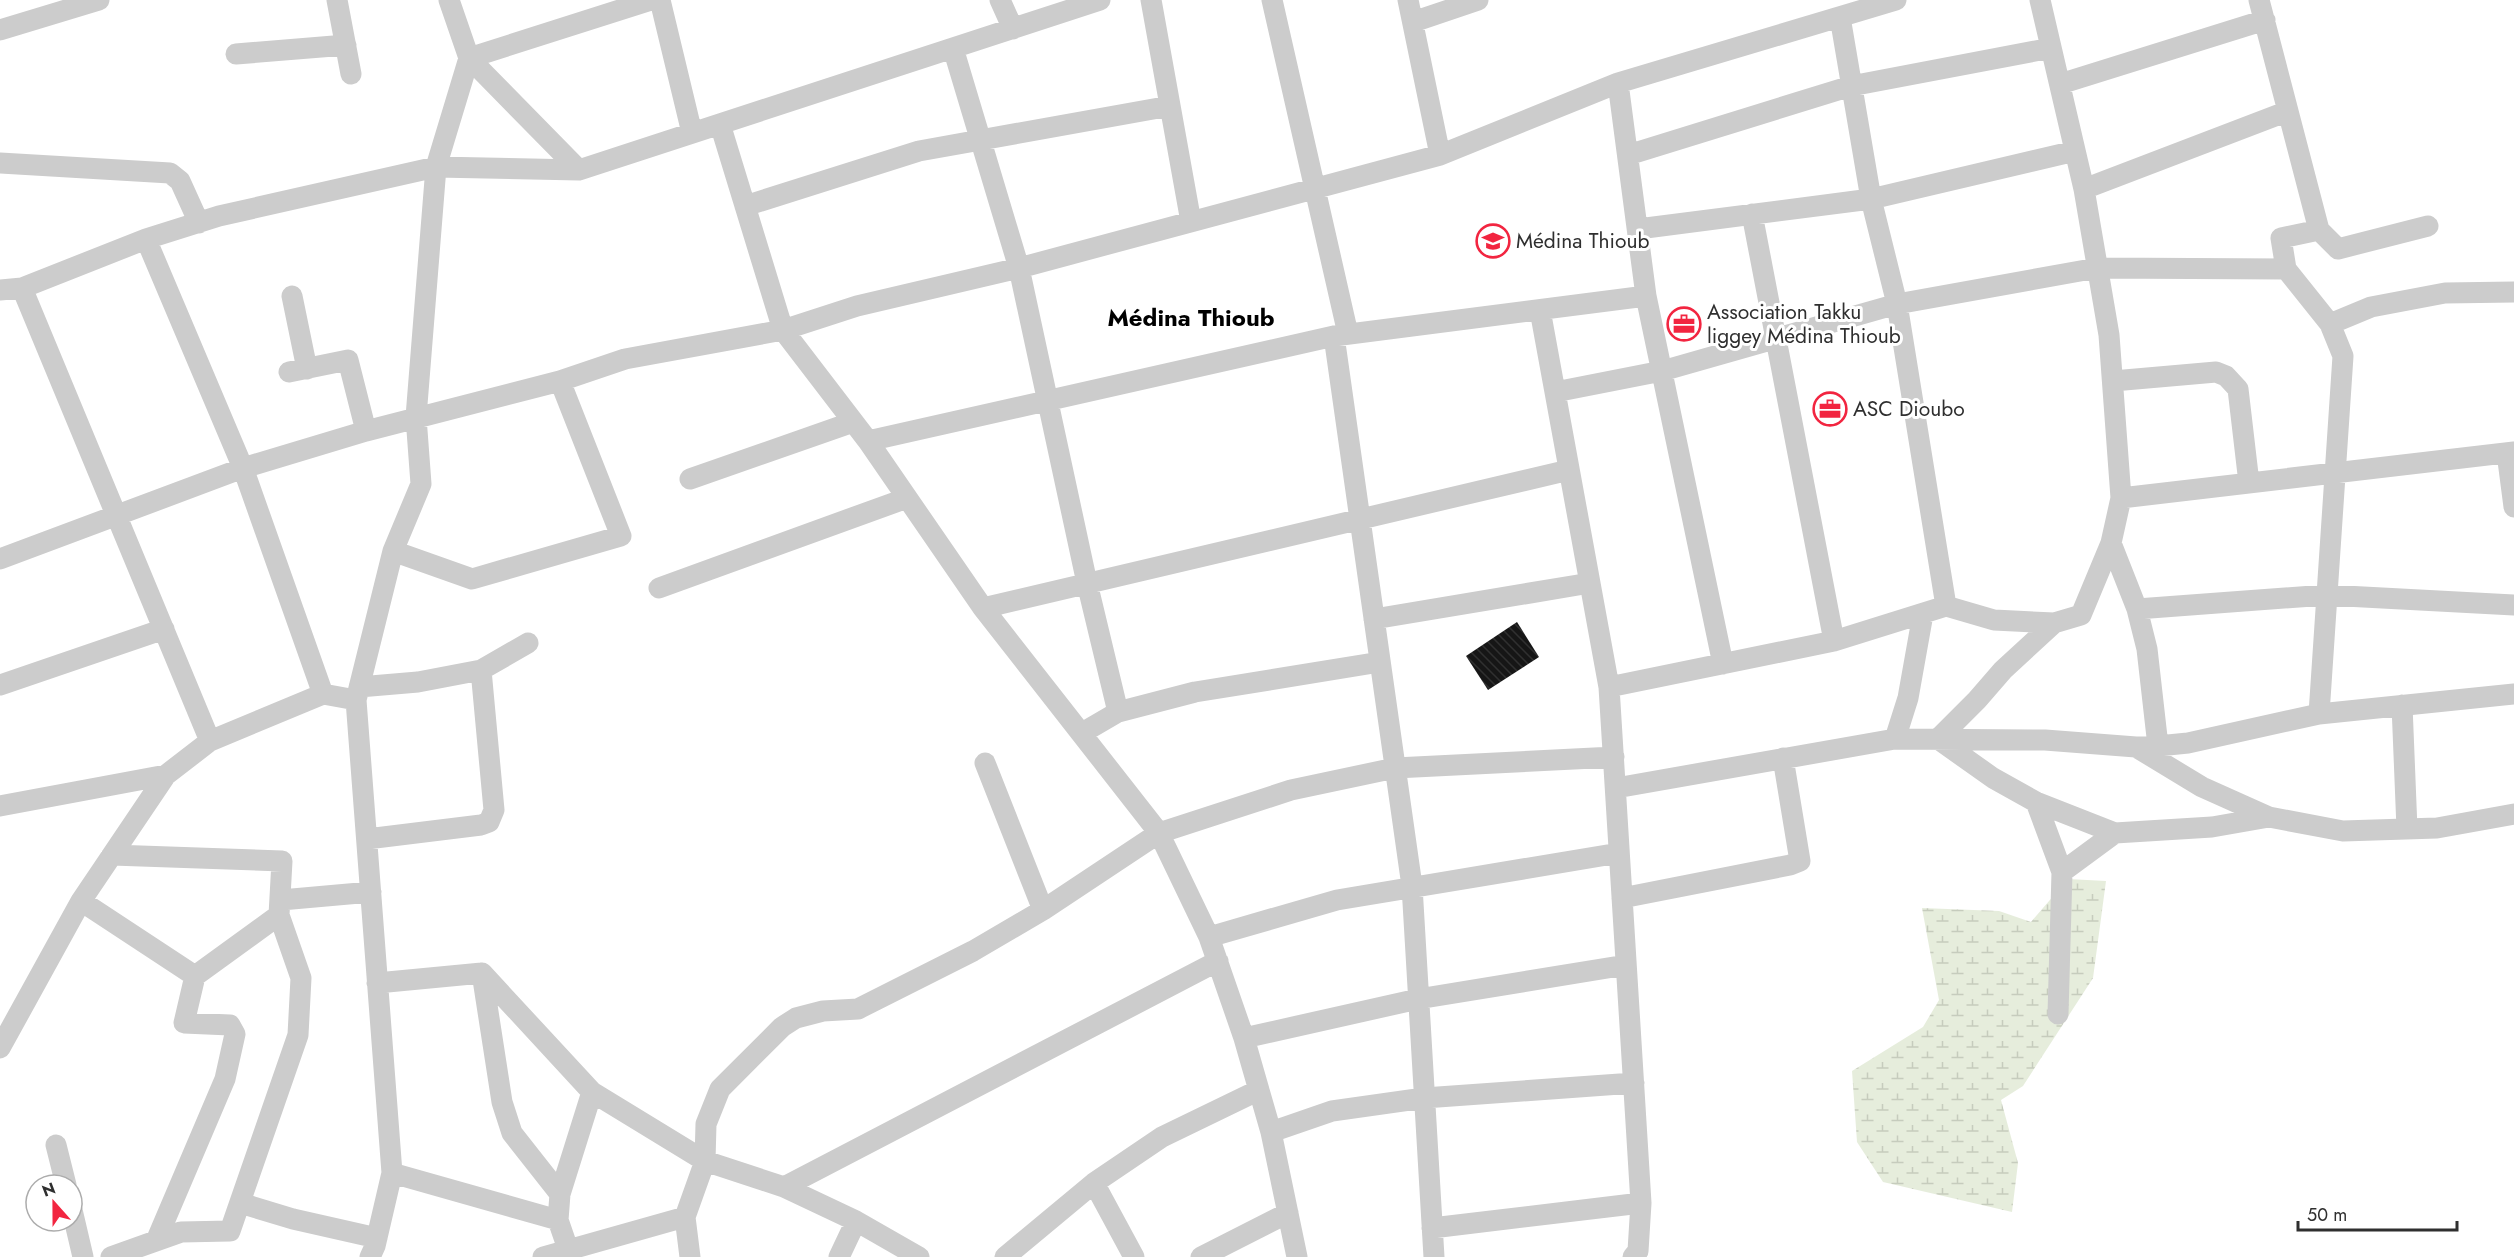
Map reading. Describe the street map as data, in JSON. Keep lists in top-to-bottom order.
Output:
{
  "districts": ["Médina Thioub"],
  "places": {
    "school or university": ["Médina Thioub"],
    "office": ["Association Takku liggey Médina Thioub", "ASC Dioubo"]
  },
  "scale_bar": "50 m",
  "north": "top"
}
